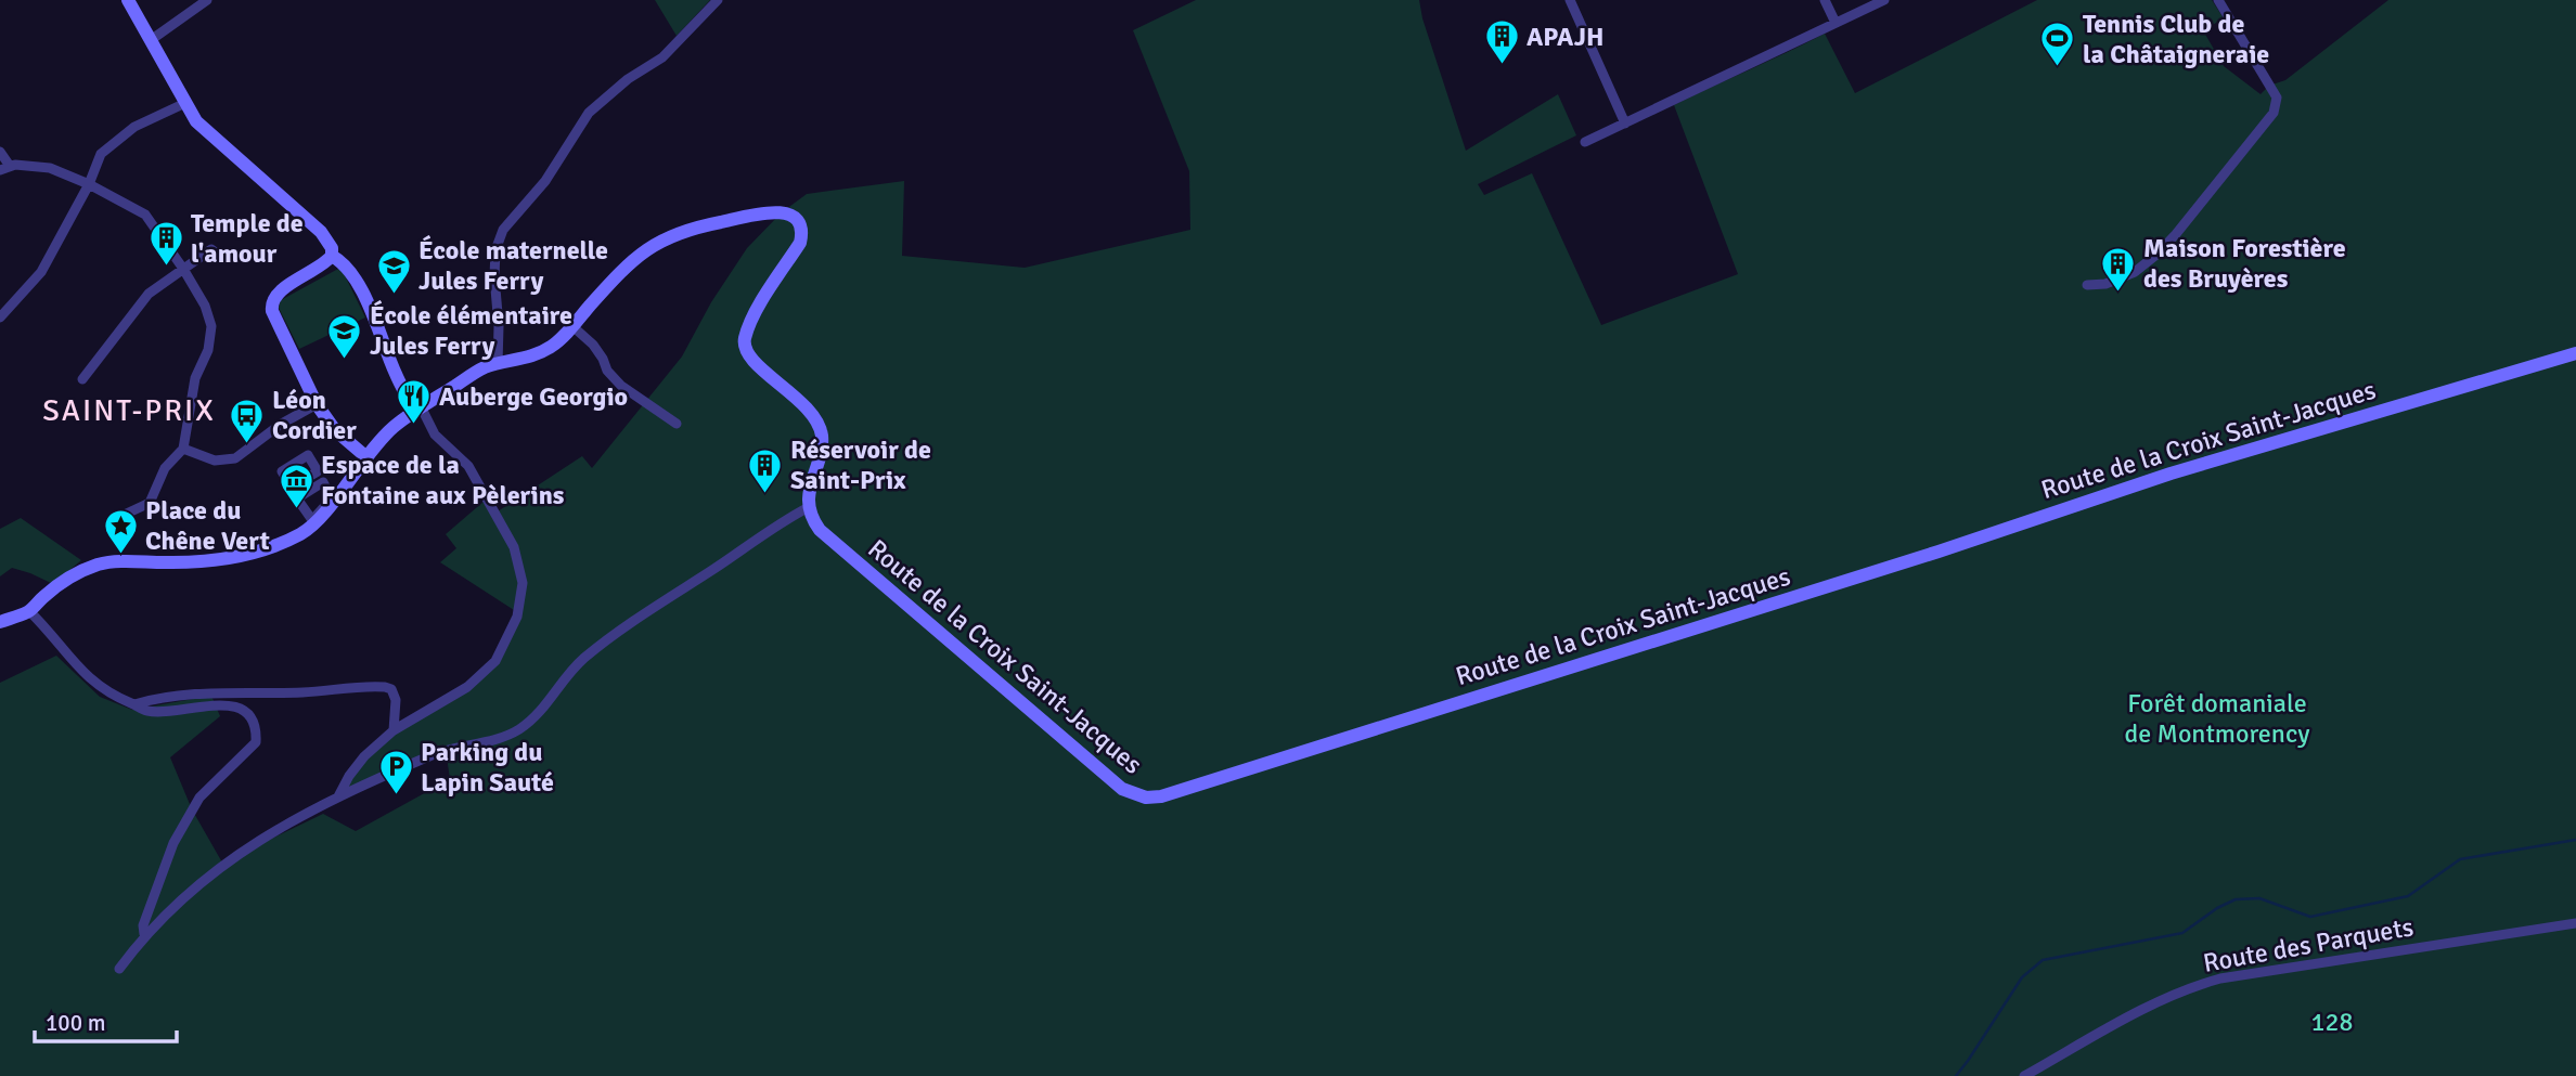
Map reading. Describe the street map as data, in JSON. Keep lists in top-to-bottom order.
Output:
{
  "streets": {
    "street": ["Route de la Croix Saint-Jacques", "Route des Parquets"]
  },
  "districts": ["SAINT-PRIX"],
  "parks": ["Forêt domaniale de Montmorency", "128"],
  "places": {
    "building": [
      "APAJH",
      "Temple de l'amour",
      "Maison Forestière des Bruyères",
      "Réservoir de Saint-Prix"
    ],
    "sports": ["Tennis Club de la Châtaigneraie"],
    "school or university": ["École maternelle Jules Ferry", "École élémentaire Jules Ferry"],
    "restaurant": ["Auberge Georgio"],
    "bus stop": ["Léon Cordier"],
    "museum": ["Espace de la Fontaine aux Pèlerins"],
    "place": ["Place du Chêne Vert"],
    "parking": ["Parking du Lapin Sauté"]
  },
  "scale_bar": "100 m"
}
